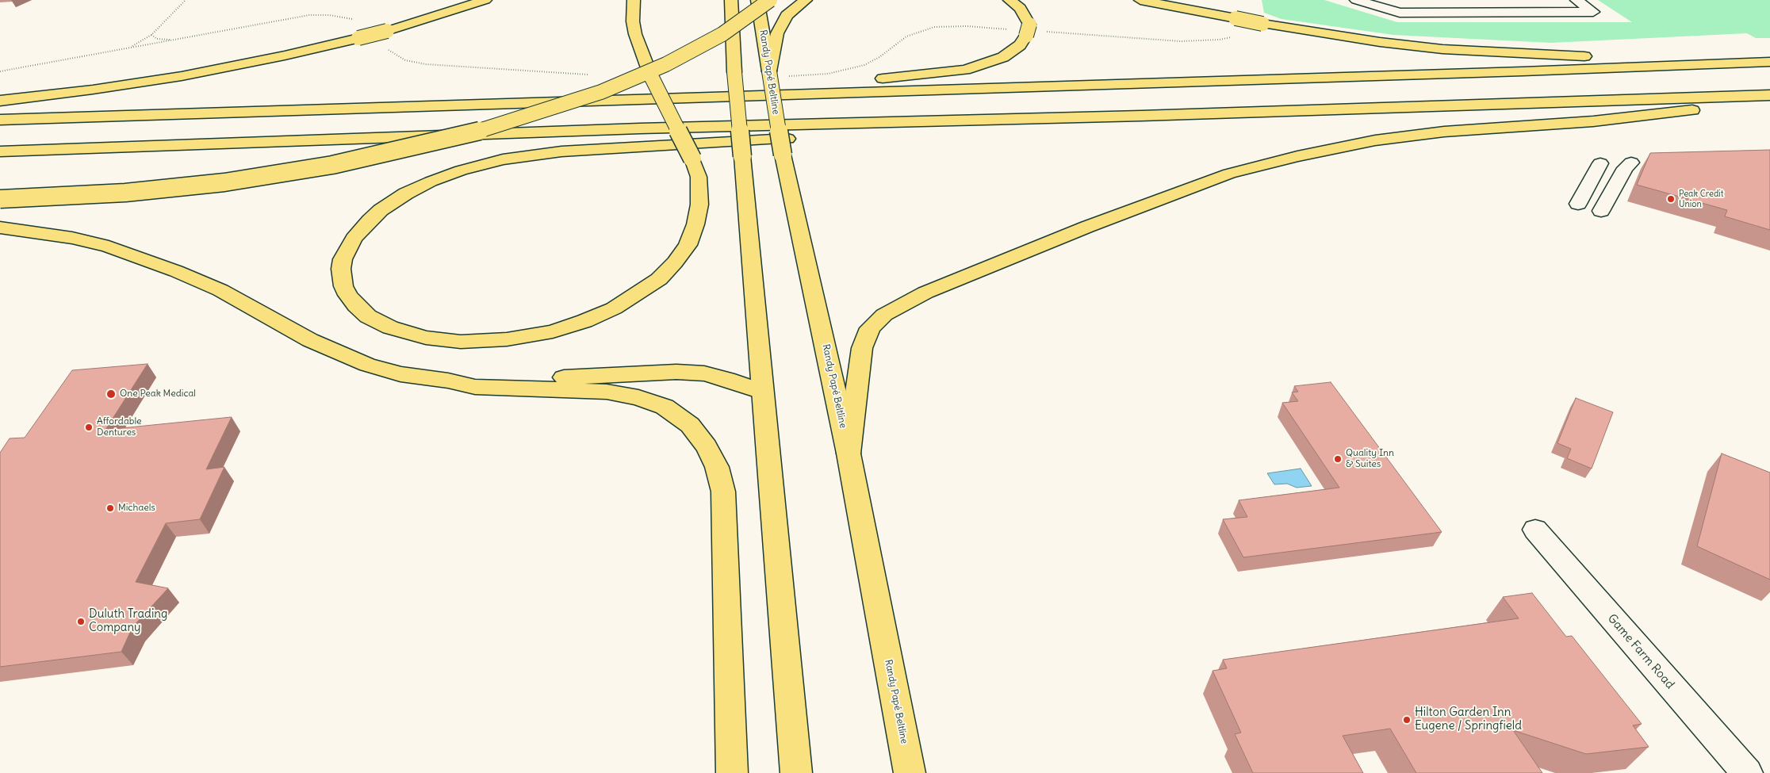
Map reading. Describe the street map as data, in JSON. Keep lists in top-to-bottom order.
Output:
{
  "streets": {
    "main road": ["Randy Papé Beltline"],
    "street": ["Game Farm Road"]
  },
  "places": [
    "Peak Credit Union",
    "One Peak Medical",
    "Affordable Dentures",
    "Quality Inn & Suites",
    "Michaels",
    "Duluth Trading Company",
    "Hilton Garden Inn Eugene / Springfield"
  ]
}
